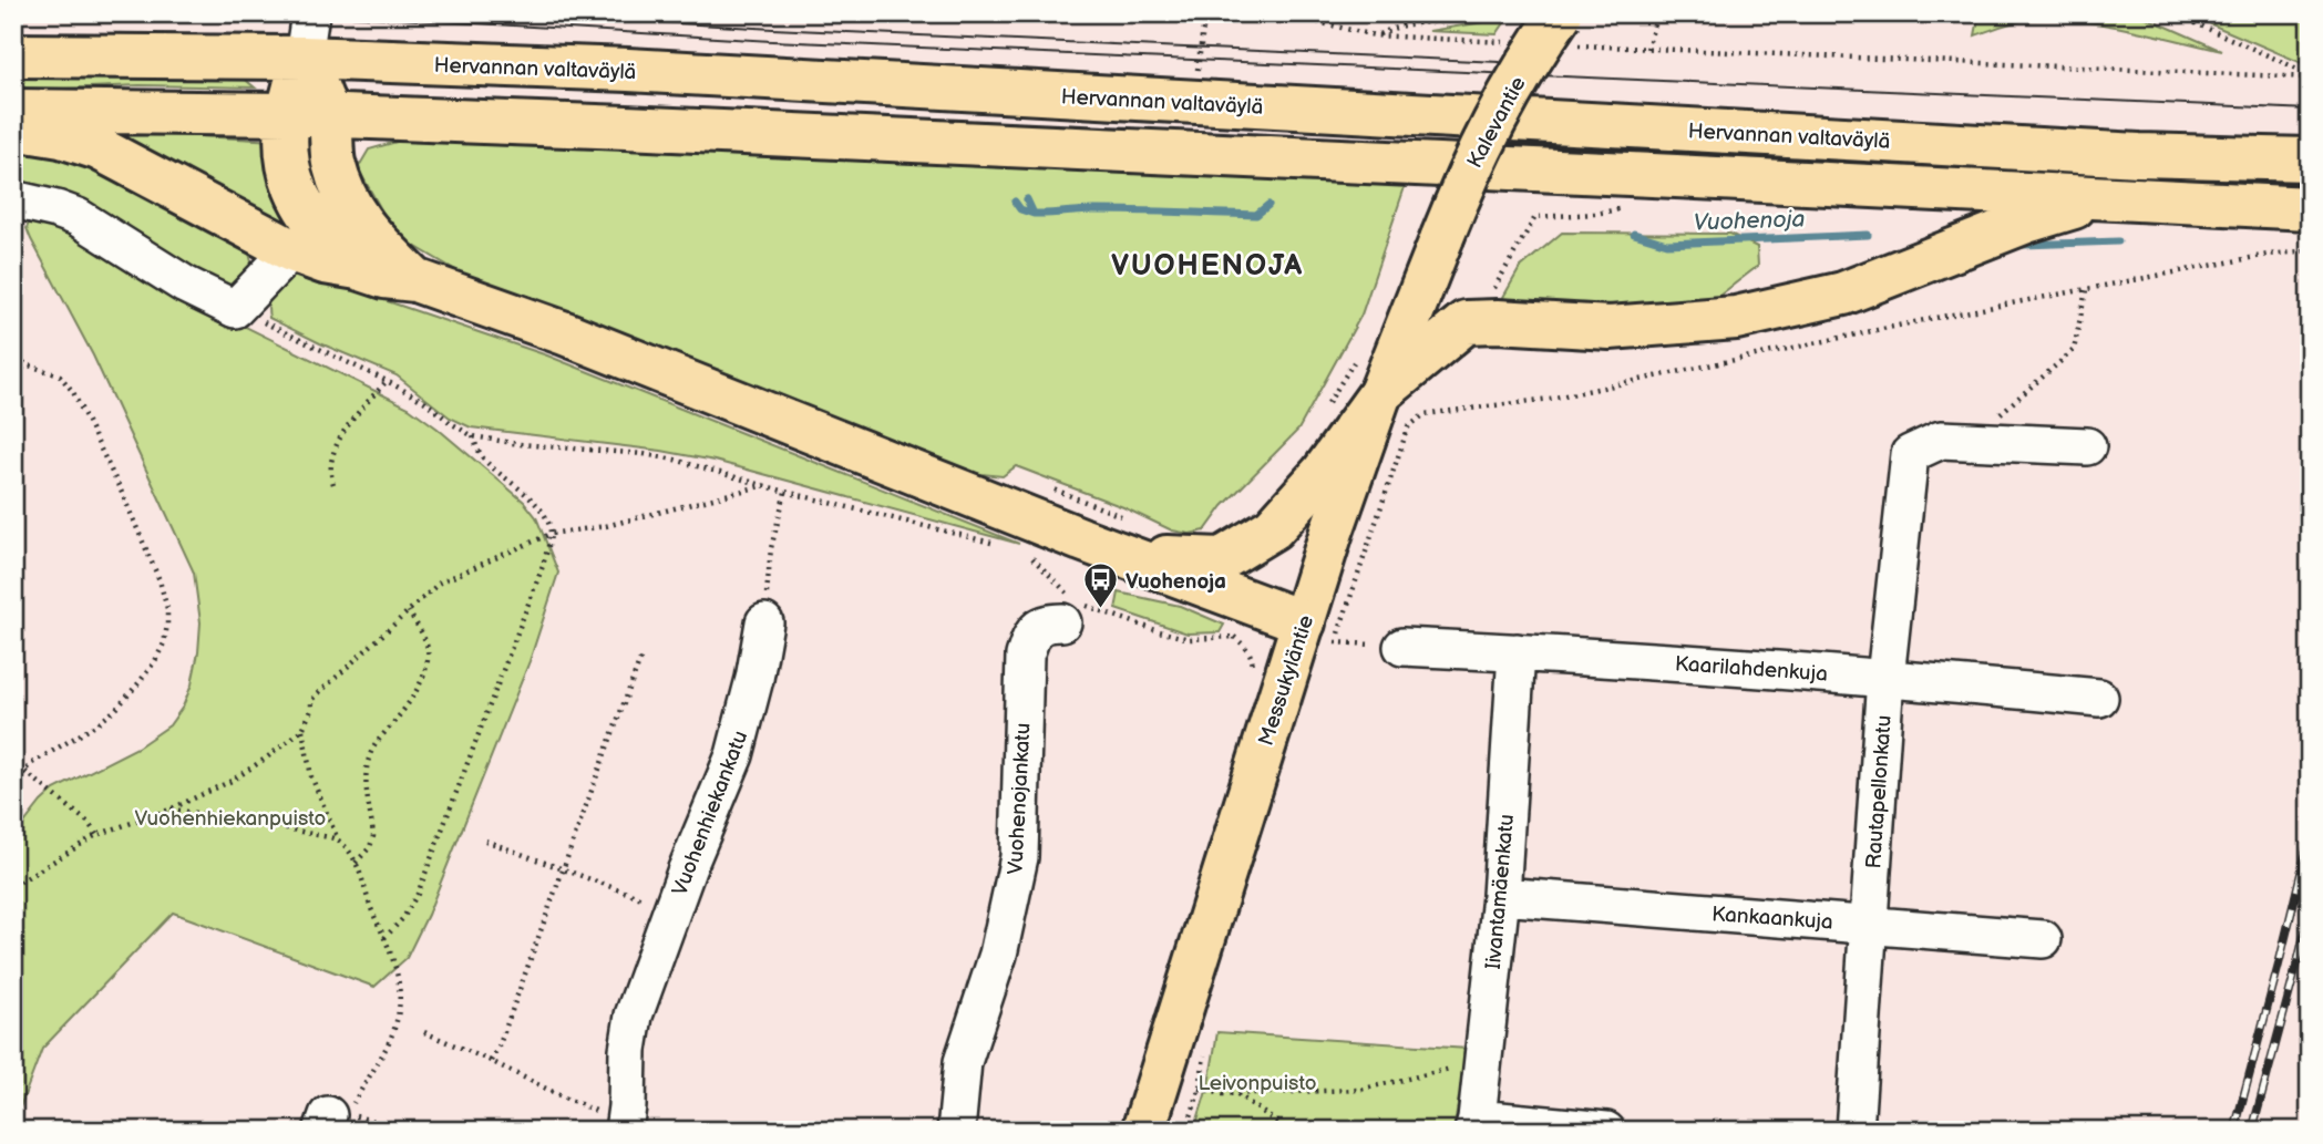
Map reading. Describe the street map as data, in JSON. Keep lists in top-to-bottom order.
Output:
{
  "streets": {
    "main road": ["Hervannan valtaväylä", "Kalevantie", "Messukyläntie"],
    "street": [
      "Kaarilahdenkuja",
      "Rautapellonkatu",
      "Vuohenojankatu",
      "Vuohenhiekankatu",
      "Iivantamäenkatu",
      "Kankaankuja"
    ]
  },
  "crossings": [
    ["Kalevantie", "Messukyläntie"],
    ["Kaarilahdenkuja", "Rautapellonkatu"],
    ["Kaarilahdenkuja", "Iivantamäenkatu"],
    ["Rautapellonkatu", "Kankaankuja"],
    ["Iivantamäenkatu", "Kankaankuja"]
  ],
  "districts": ["VUOHENOJA"],
  "water": ["Vuohenoja"],
  "parks": ["Vuohenhiekanpuisto", "Leivonpuisto"],
  "places": {
    "bus stop": ["Vuohenoja"]
  }
}
